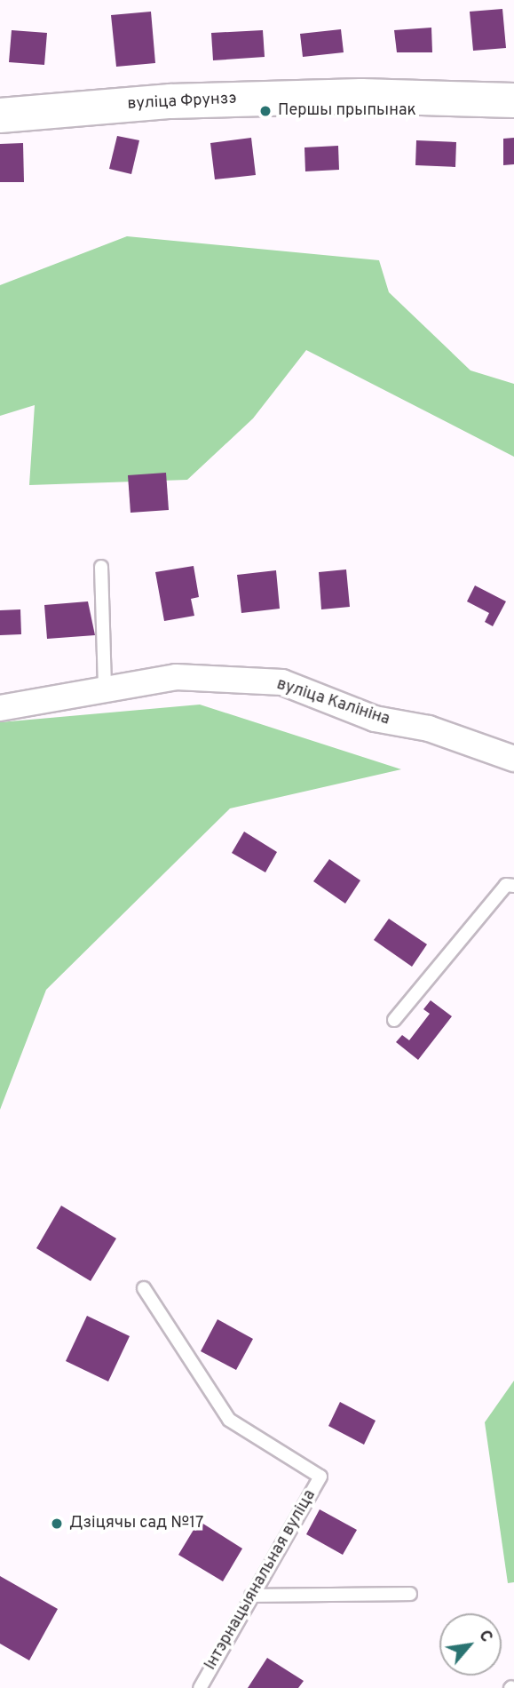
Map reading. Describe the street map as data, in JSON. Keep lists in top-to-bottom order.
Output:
{
  "streets": {
    "street": ["вуліца Фрунзэ", "вуліца Калініна"],
    "lane": ["Інтэрнацыянальная вуліца"]
  },
  "places": ["Першы прыпынак", "Дзіцячы сад №17"],
  "north": "top right"
}
